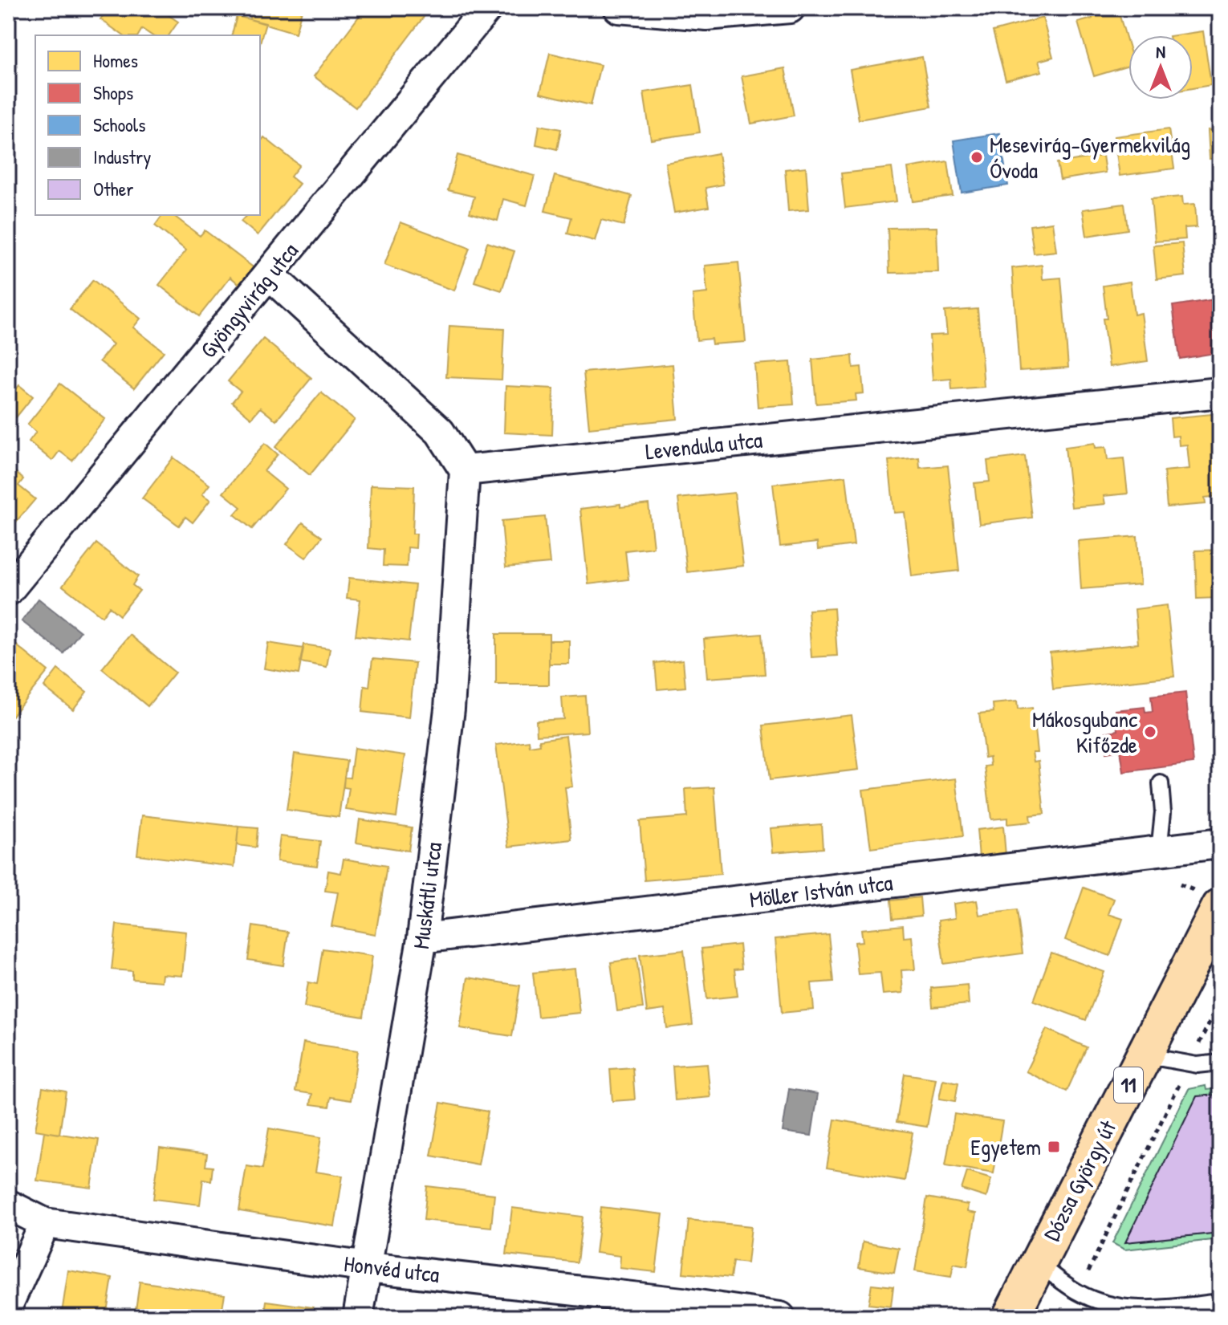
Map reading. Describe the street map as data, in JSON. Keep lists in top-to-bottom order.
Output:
{
  "streets": {
    "main road": ["11", "Dózsa György út"],
    "street": [
      "Gyöngyvirág utca",
      "Levendula utca",
      "Möller István utca",
      "Muskátli utca",
      "Honvéd utca"
    ]
  },
  "crossings": [
    ["Levendula utca", "Muskátli utca"],
    ["Möller István utca", "Muskátli utca"],
    ["Muskátli utca", "Honvéd utca"]
  ],
  "places": {
    "other": ["Mesevirág-Gyermekvilág Óvoda", "Mákosgubanc Kifőzde"],
    "transit": ["Egyetem"]
  },
  "legend": [
    "Homes",
    "Shops",
    "Schools",
    "Industry",
    "Other"
  ],
  "north": "top"
}
